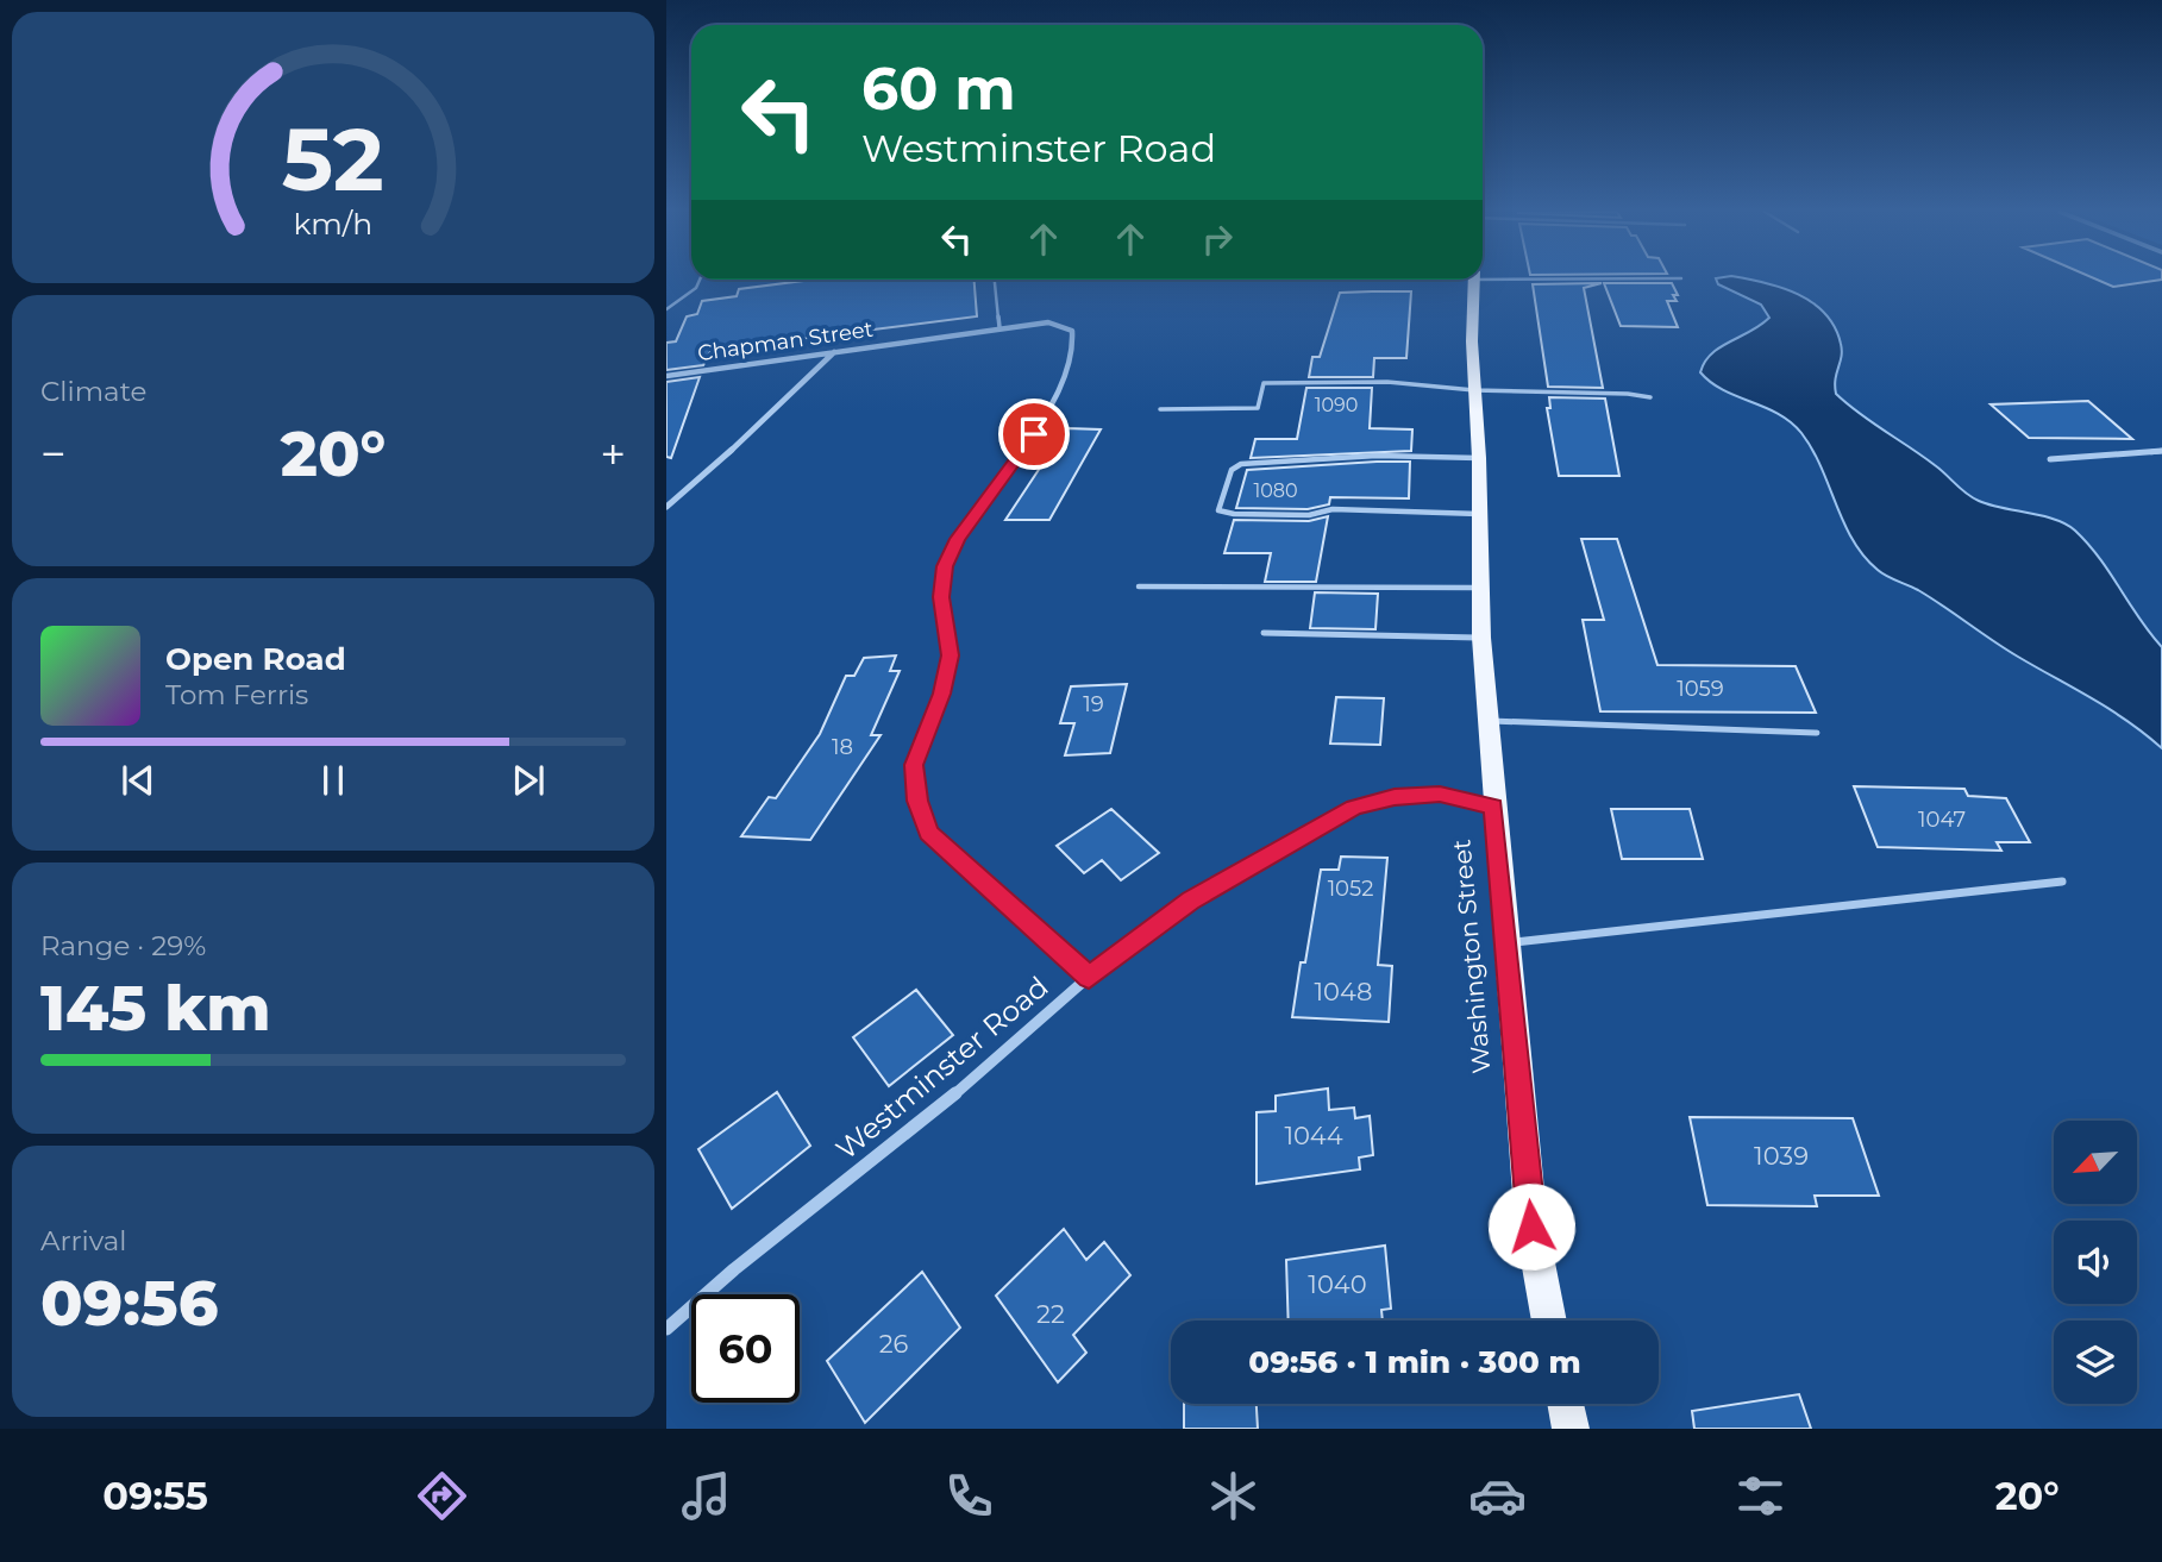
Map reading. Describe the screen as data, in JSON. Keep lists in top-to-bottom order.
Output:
{
  "streets": {
    "main road": ["Washington Street"],
    "street": ["Chapman Street", "Westminster Road"]
  },
  "crossings": [
    ["Chapman Street", "Westminster Road"],
    ["Washington Street", "Westminster Road"]
  ],
  "house_numbers": [
    "1090",
    "1080",
    "1059",
    "19",
    "18",
    "1047",
    "1052",
    "1048",
    "1044",
    "1039",
    "1040",
    "22",
    "26"
  ],
  "north": "bottom left",
  "page": {
    "turn": ["60 m", "Westminster Road"],
    "tile": [
      "Climate",
      ["Range · 29%", "145 km"],
      ["Arrival", "09:56"]
    ],
    "heat": ["−", "20°", "+"],
    "song": ["Open Road", "Tom Ferris"],
    "limit": "60",
    "trip": "09:56 · 1 min · 300 m",
    "tabs": ["09:55", "20°"],
    "gauge": ["52", "km/h"]
  }
}
